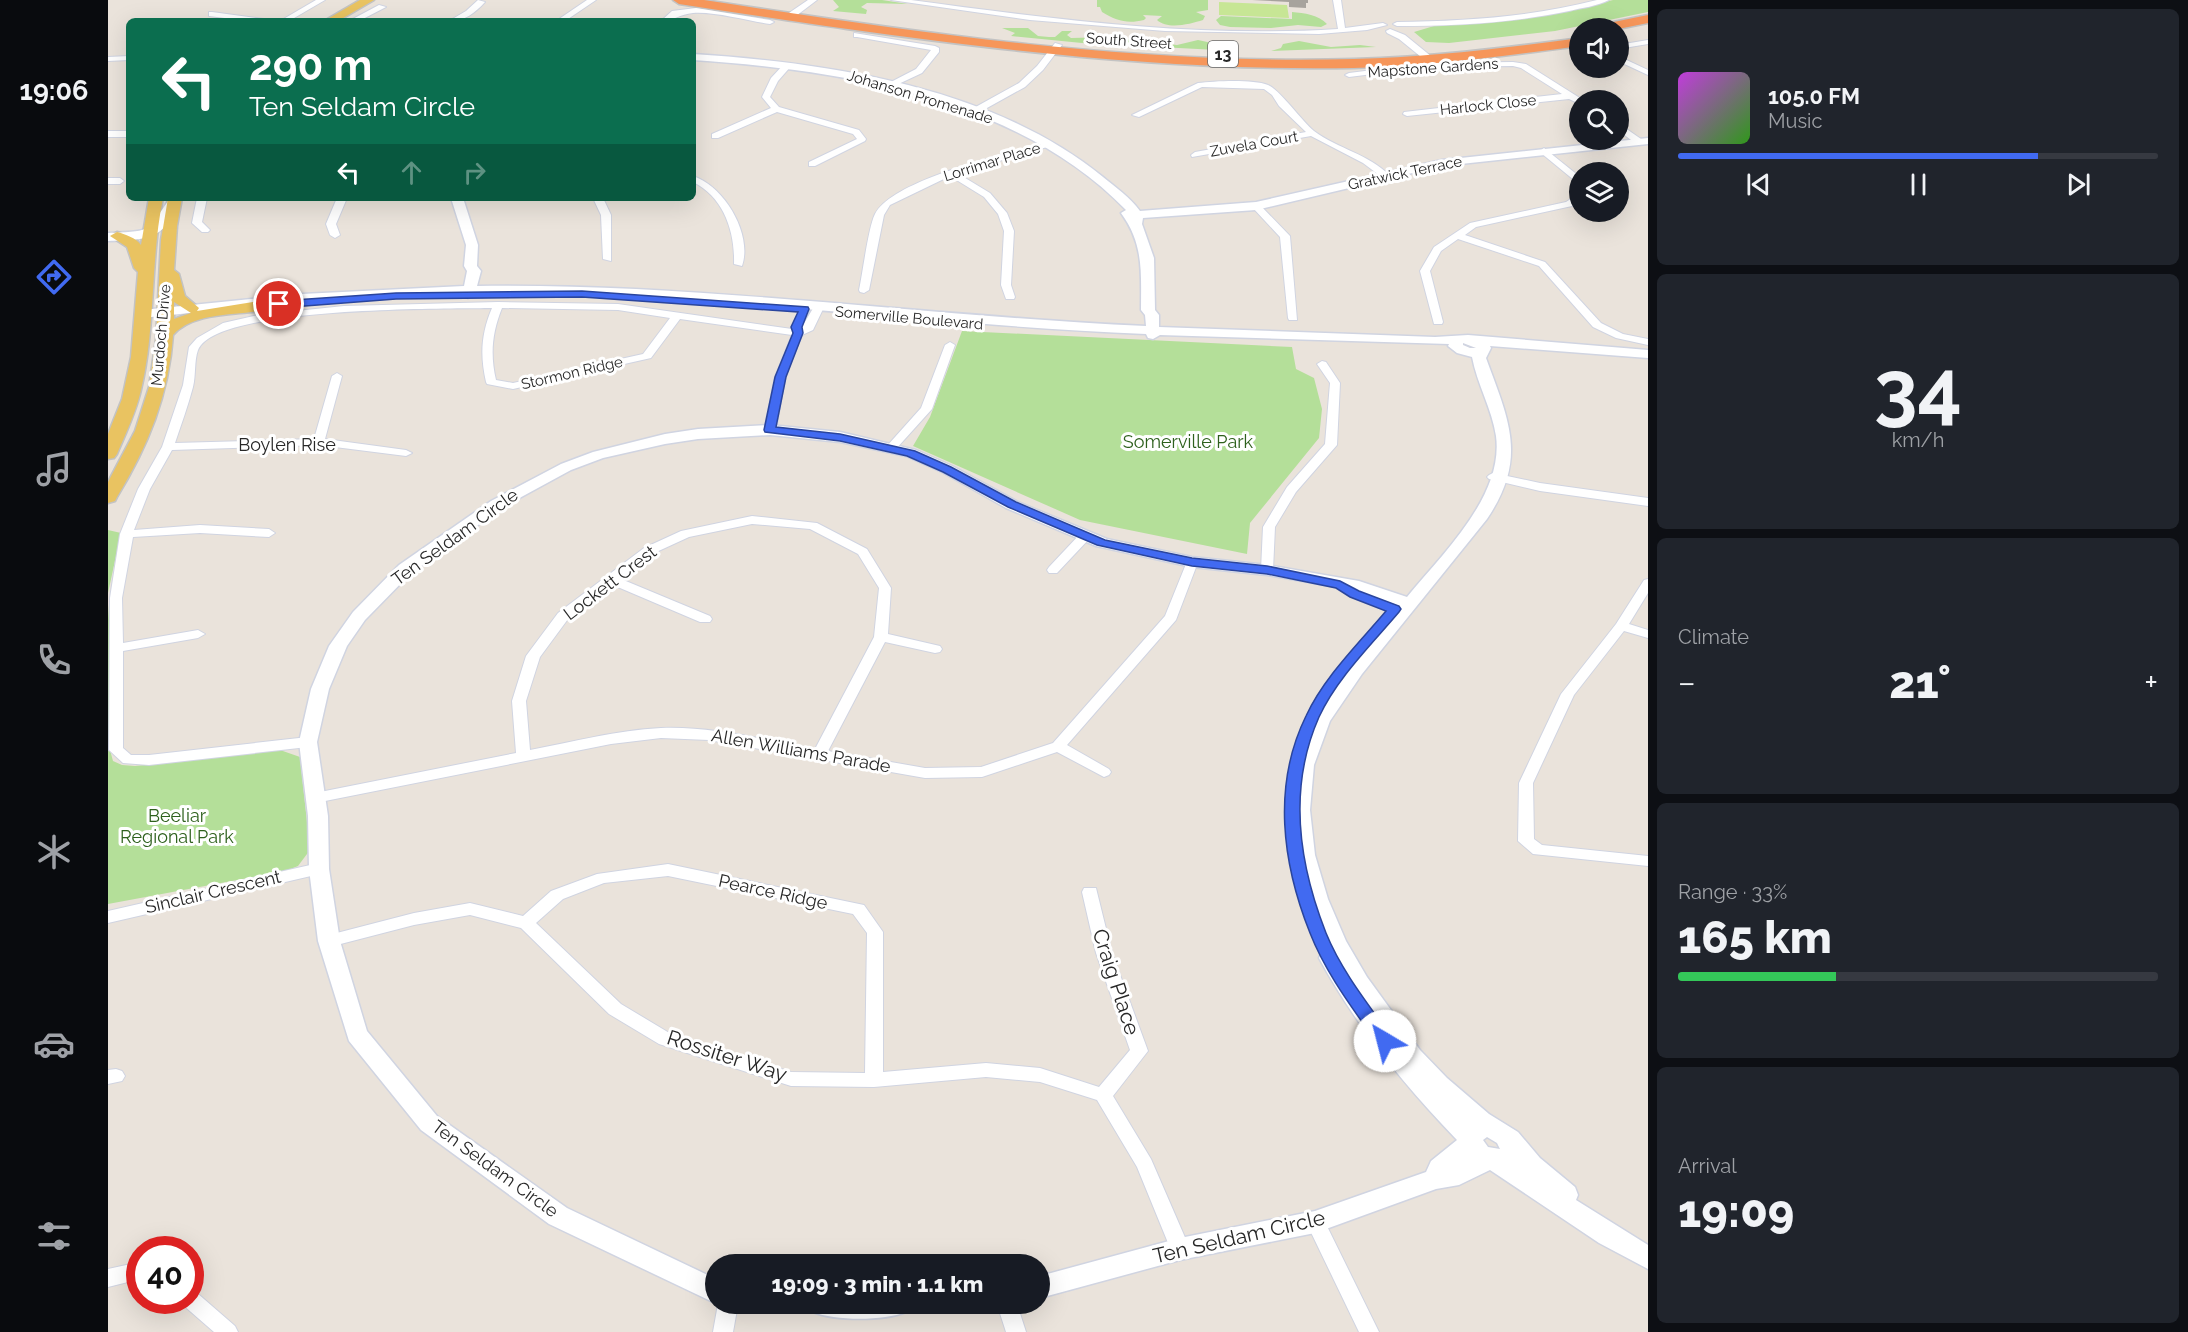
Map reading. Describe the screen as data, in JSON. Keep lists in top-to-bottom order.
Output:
{
  "streets": {
    "highway": ["South Street", "13"],
    "main road": ["Murdoch Drive"],
    "street": [
      "Mapstone Gardens",
      "Johanson Promenade",
      "Harlock Close",
      "Zuvela Court",
      "Lorrimar Place",
      "Gratwick Terrace",
      "Somerville Boulevard",
      "Stormon Ridge",
      "Boylen Rise",
      "Ten Seldam Circle",
      "Lockett Crest",
      "Allen Williams Parade",
      "Sinclair Crescent",
      "Pearce Ridge",
      "Craig Place",
      "Rossiter Way"
    ]
  },
  "crossings": [
    ["Johanson Promenade", "Lorrimar Place"],
    ["Johanson Promenade", "Gratwick Terrace"],
    ["Johanson Promenade", "Somerville Boulevard"],
    ["Somerville Boulevard", "Murdoch Drive"],
    ["Ten Seldam Circle", "Allen Williams Parade"],
    ["Ten Seldam Circle", "Sinclair Crescent"],
    ["Ten Seldam Circle", "Rossiter Way"],
    ["Lockett Crest", "Allen Williams Parade"],
    ["Pearce Ridge", "Rossiter Way"],
    ["Craig Place", "Rossiter Way"]
  ],
  "parks": ["Somerville Park", "Beeliar Regional Park"],
  "page": {
    "tabs": "19:06",
    "turn": ["290 m", "Ten Seldam Circle"],
    "song": ["105.0 FM", "Music"],
    "tile": [
      ["34", "km/h"],
      "Climate",
      ["Range · 33%", "165 km"],
      ["Arrival", "19:09"]
    ],
    "heat": ["−", "21°", "+"],
    "limit": "40",
    "trip": "19:09 · 3 min · 1.1 km"
  }
}
